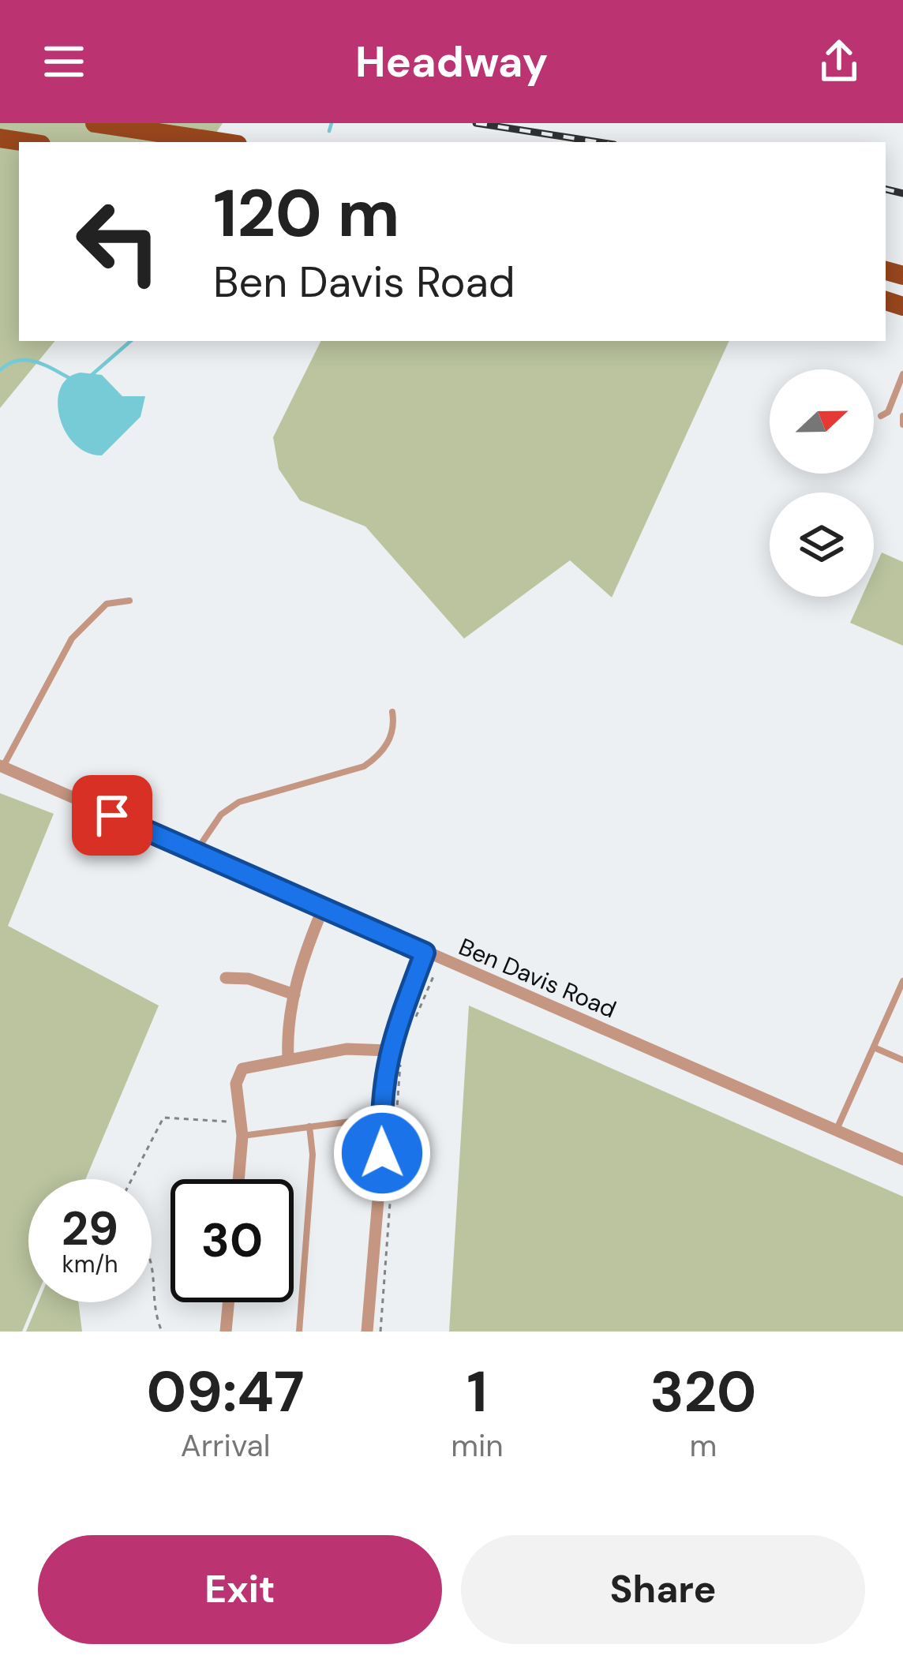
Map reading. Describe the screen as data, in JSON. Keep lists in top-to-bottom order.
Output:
{
  "streets": {
    "street": ["Ben Davis Road"]
  },
  "north": "right",
  "page": {
    "header": "Headway",
    "turn": ["120 m", "Ben Davis Road"],
    "speed": "29 km/h",
    "limit": "30",
    "eta": [
      "09:47",
      "Arrival",
      "1",
      "min",
      "320",
      "m"
    ],
    "buttons": ["Exit", "Share"]
  }
}
